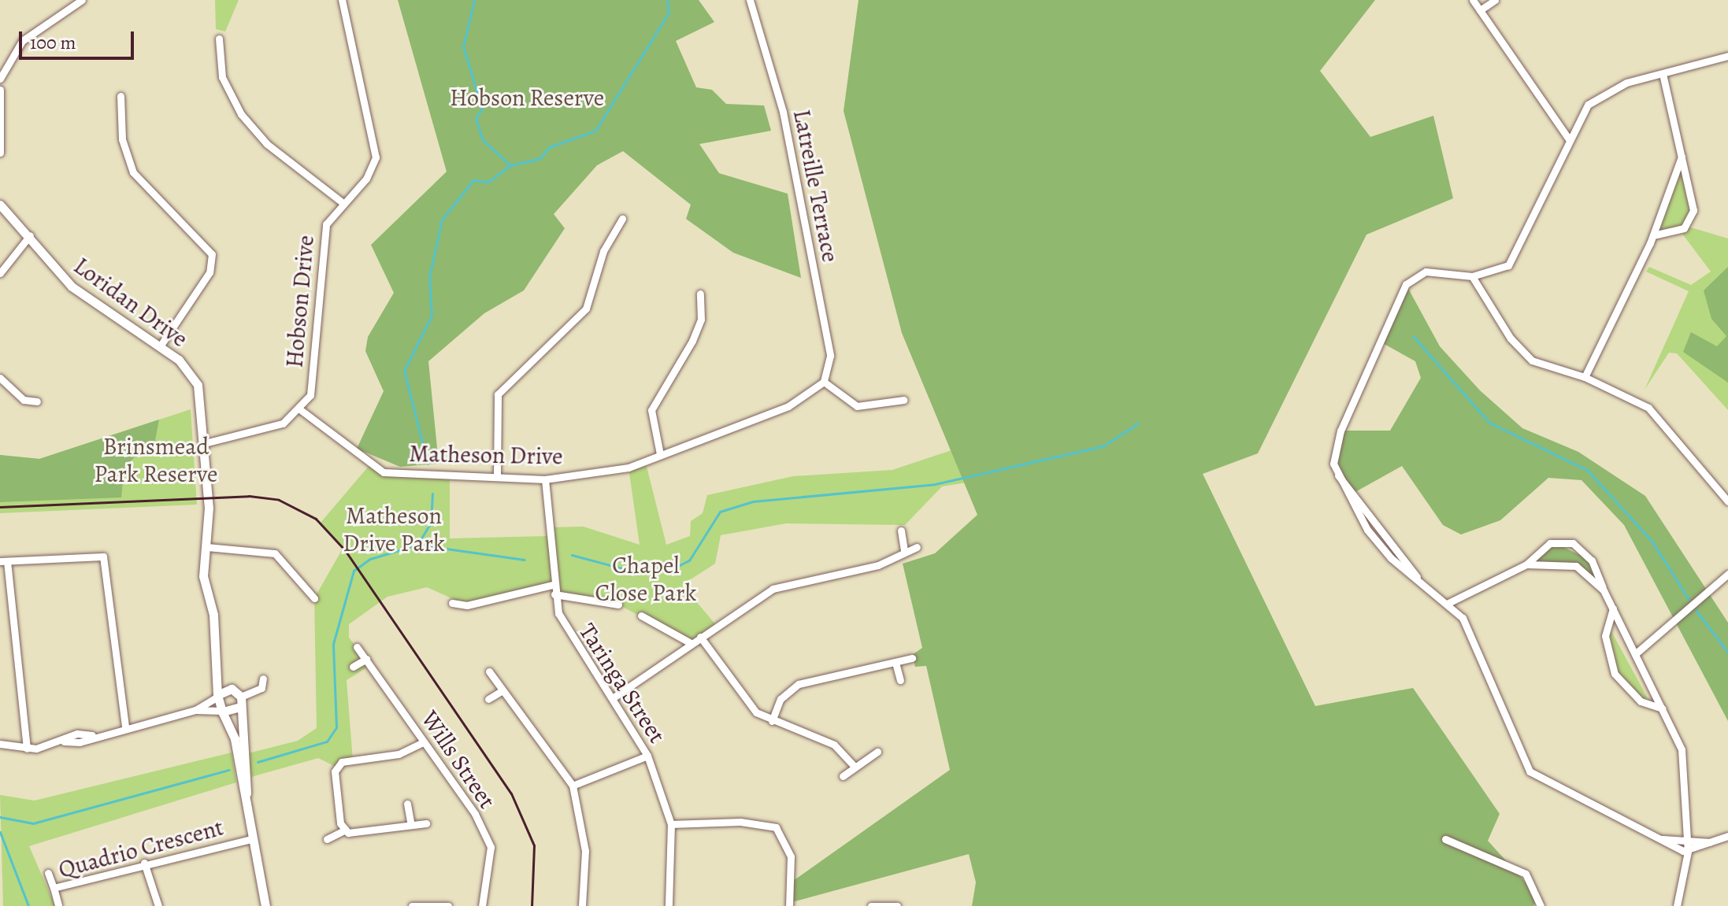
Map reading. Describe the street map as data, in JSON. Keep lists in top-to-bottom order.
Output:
{
  "streets": {
    "street": [
      "Latreille Terrace",
      "Hobson Drive",
      "Loridan Drive",
      "Matheson Drive",
      "Taringa Street",
      "Wills Street",
      "Quadrio Crescent"
    ]
  },
  "crossings": [
    ["Latreille Terrace", "Matheson Drive"],
    ["Hobson Drive", "Matheson Drive"],
    ["Matheson Drive", "Taringa Street"]
  ],
  "parks": [
    "Hobson Reserve",
    "Brinsmead Park Reserve",
    "Matheson Drive Park",
    "Chapel Close Park"
  ],
  "scale_bar": "100 m"
}
